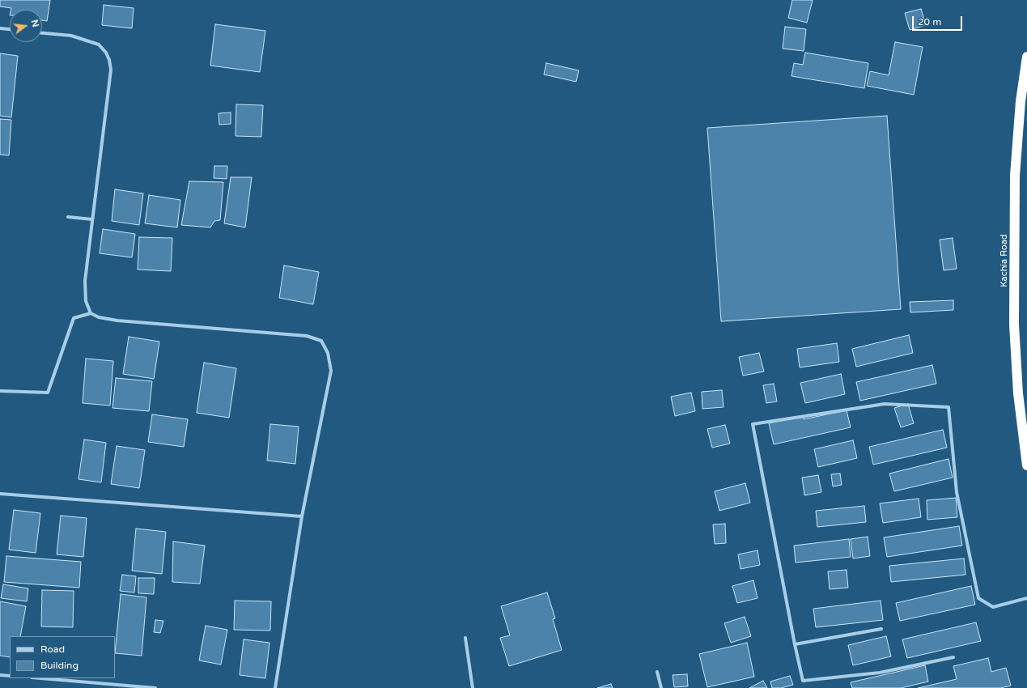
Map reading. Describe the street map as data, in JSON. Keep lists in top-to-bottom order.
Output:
{
  "streets": {
    "highway": ["Kachia Road"]
  },
  "legend": ["Road", "Building"],
  "scale_bar": "20 m",
  "north": "right"
}
